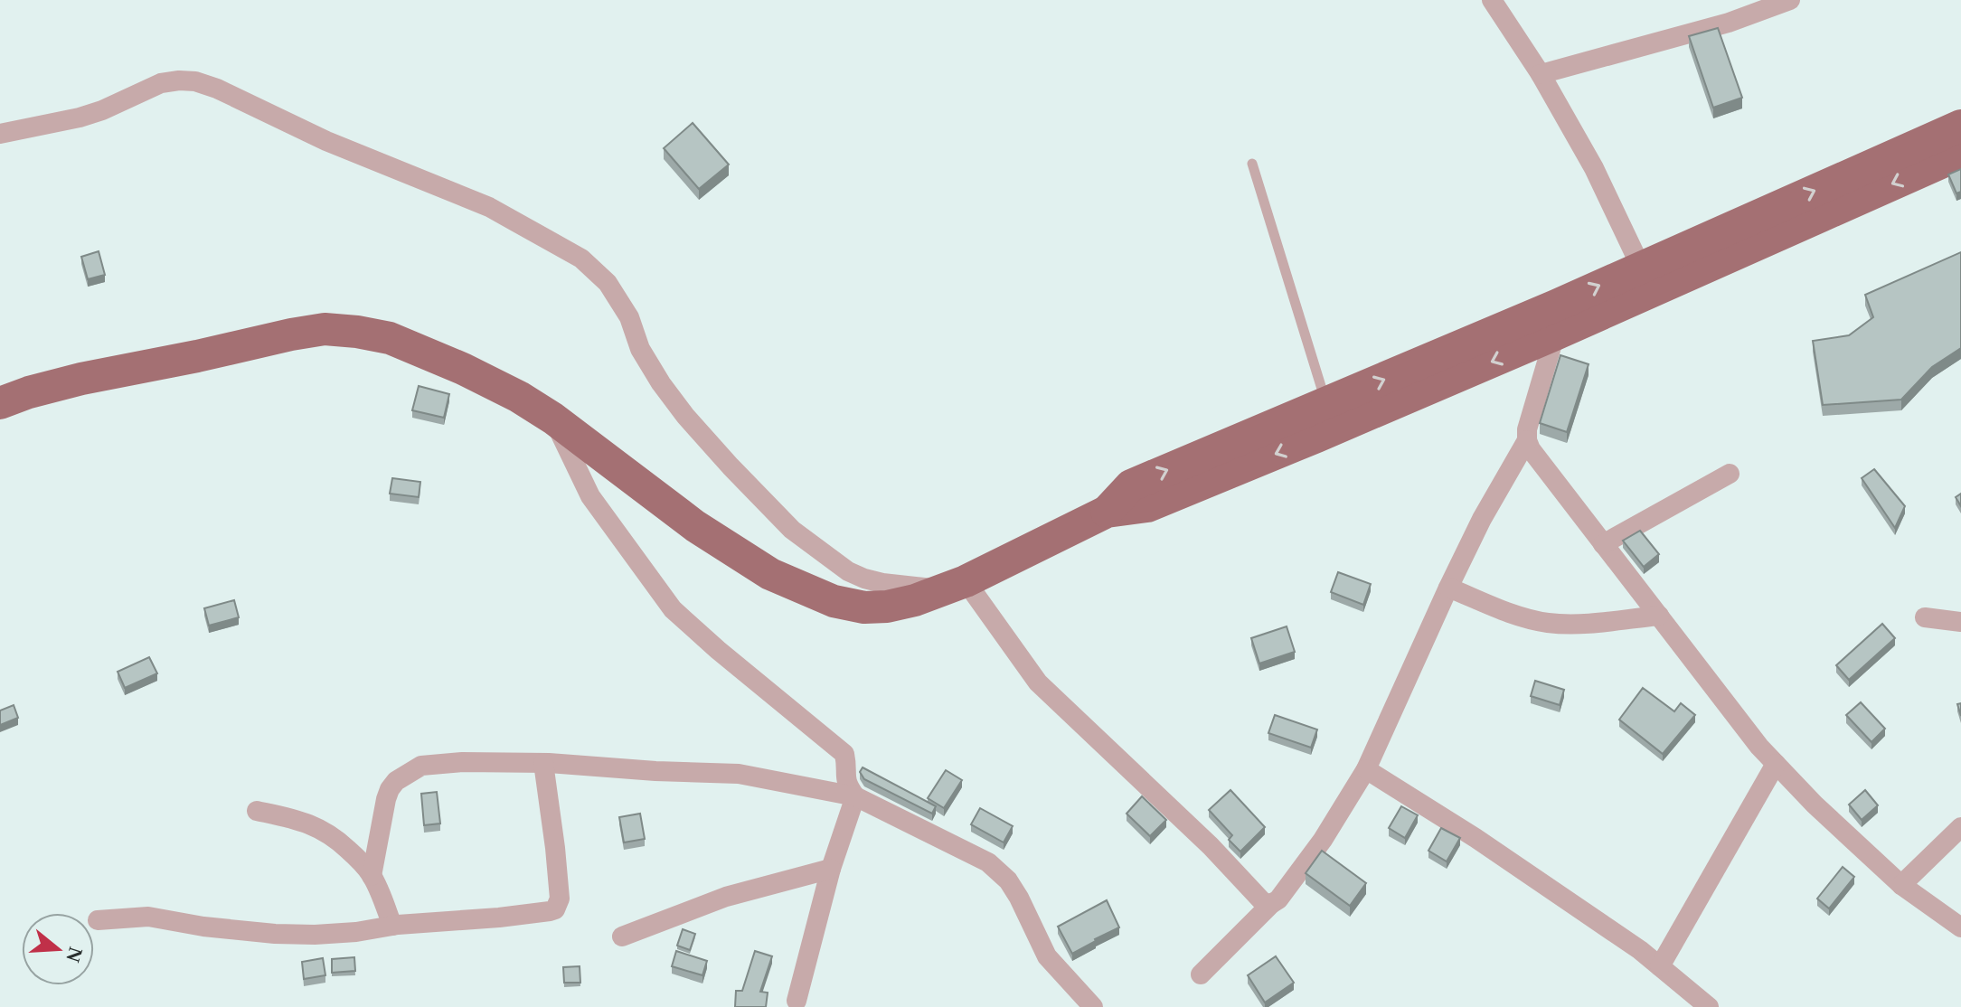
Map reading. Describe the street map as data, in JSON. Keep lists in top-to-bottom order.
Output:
{
  "north": "right"
}
